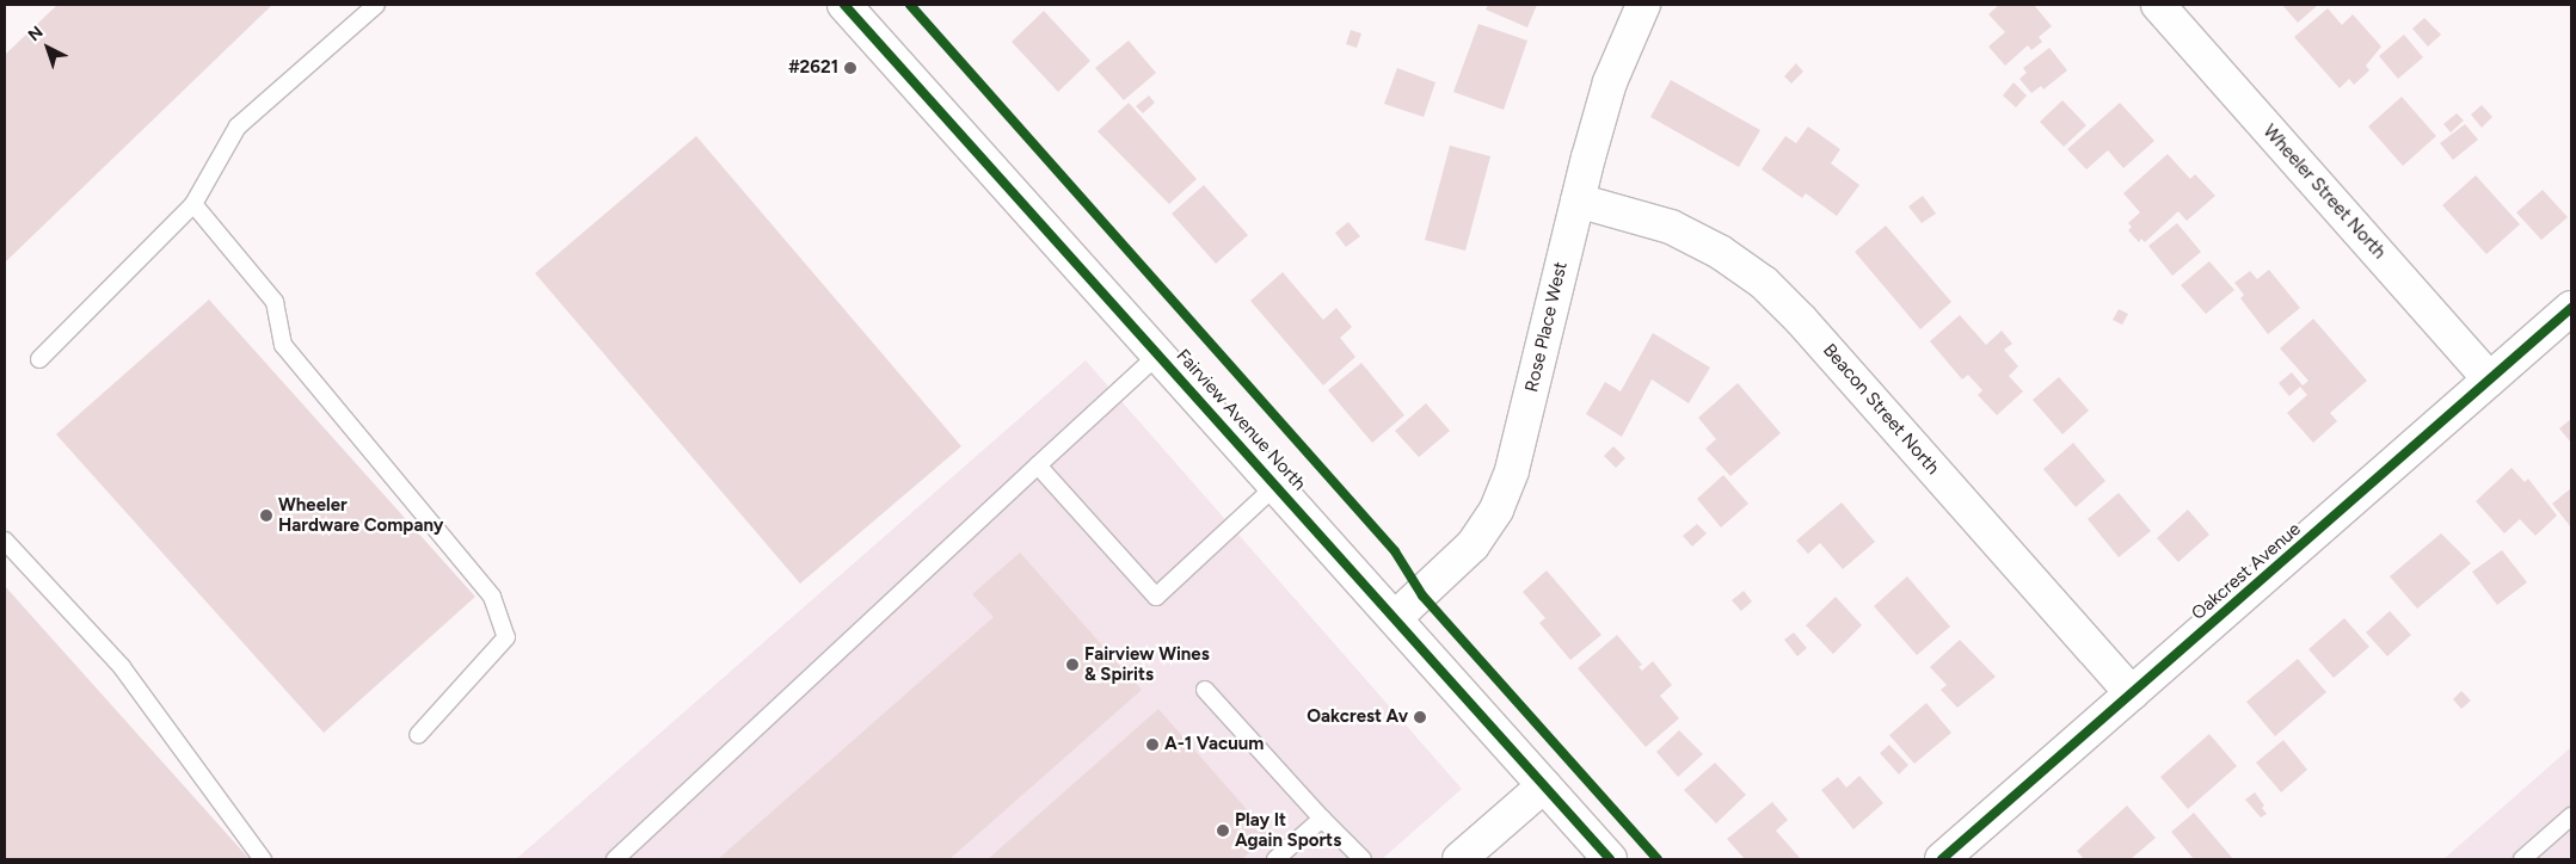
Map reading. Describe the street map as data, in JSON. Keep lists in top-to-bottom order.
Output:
{
  "streets": {
    "street": [
      "Wheeler Street North",
      "Rose Place West",
      "Beacon Street North",
      "Fairview Avenue North",
      "Oakcrest Avenue"
    ]
  },
  "crossings": [
    ["Wheeler Street North", "Oakcrest Avenue"],
    ["Rose Place West", "Beacon Street North"],
    ["Rose Place West", "Fairview Avenue North"],
    ["Beacon Street North", "Oakcrest Avenue"]
  ],
  "places": [
    "#2621",
    "Wheeler Hardware Company",
    "Fairview Wines & Spirits",
    "Oakcrest Av",
    "A-1 Vacuum",
    "Play It Again Sports"
  ],
  "north": "top left"
}
